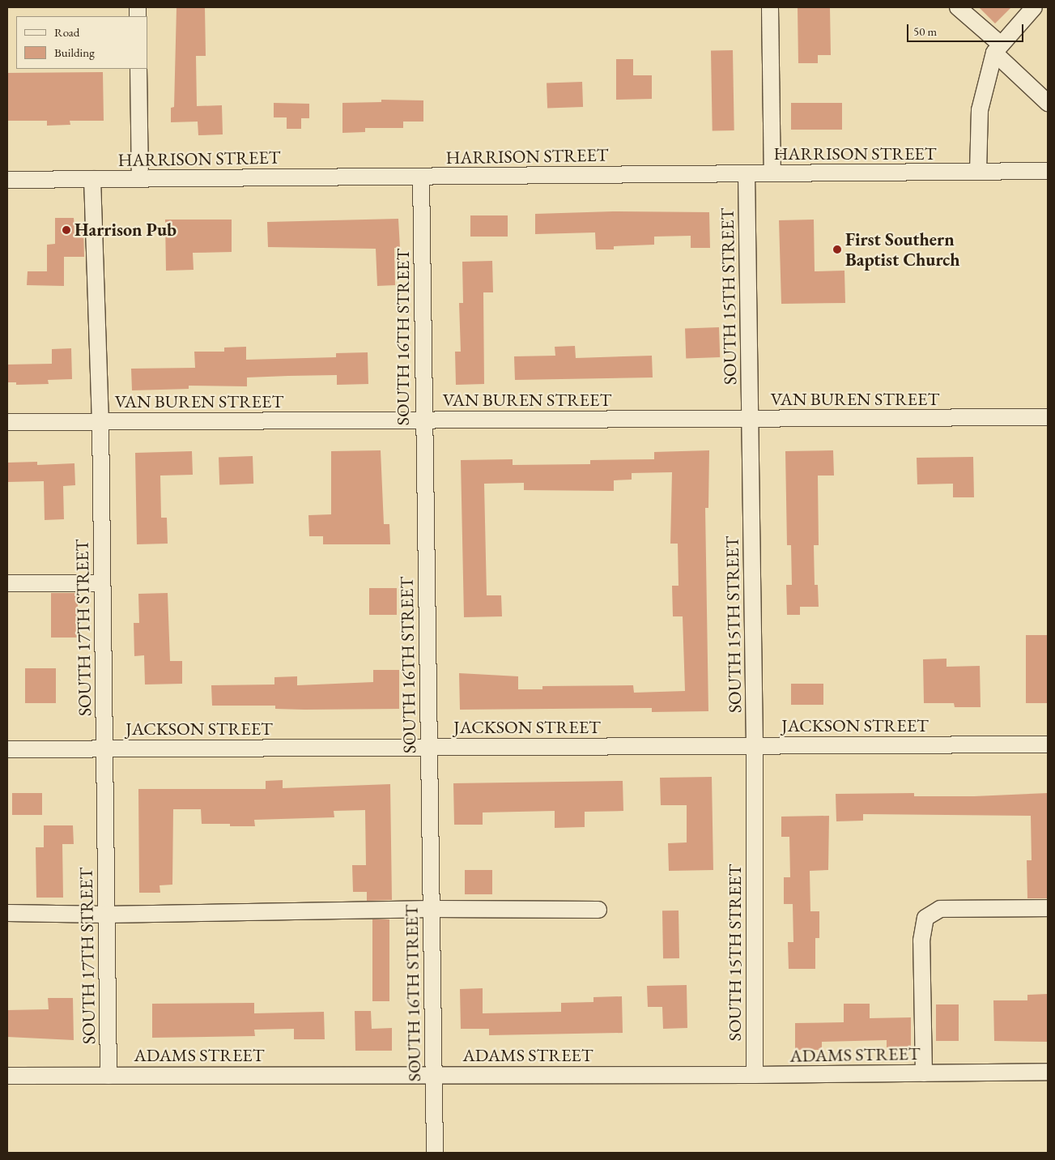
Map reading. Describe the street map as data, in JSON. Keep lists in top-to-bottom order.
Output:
{
  "streets": {
    "street": [
      "HARRISON STREET",
      "SOUTH 15TH STREET",
      "SOUTH 16TH STREET",
      "VAN BUREN STREET",
      "SOUTH 17TH STREET",
      "JACKSON STREET",
      "ADAMS STREET"
    ]
  },
  "crossings": [
    ["HARRISON STREET", "SOUTH 15TH STREET"],
    ["HARRISON STREET", "SOUTH 16TH STREET"],
    ["HARRISON STREET", "SOUTH 17TH STREET"],
    ["SOUTH 15TH STREET", "VAN BUREN STREET"],
    ["SOUTH 15TH STREET", "JACKSON STREET"],
    ["SOUTH 15TH STREET", "ADAMS STREET"],
    ["SOUTH 16TH STREET", "VAN BUREN STREET"],
    ["SOUTH 16TH STREET", "JACKSON STREET"],
    ["SOUTH 16TH STREET", "ADAMS STREET"],
    ["VAN BUREN STREET", "SOUTH 17TH STREET"],
    ["SOUTH 17TH STREET", "JACKSON STREET"],
    ["SOUTH 17TH STREET", "ADAMS STREET"]
  ],
  "places": ["Harrison Pub", "First Southern Baptist Church"],
  "legend": ["Road", "Building"],
  "scale_bar": "50 m"
}
